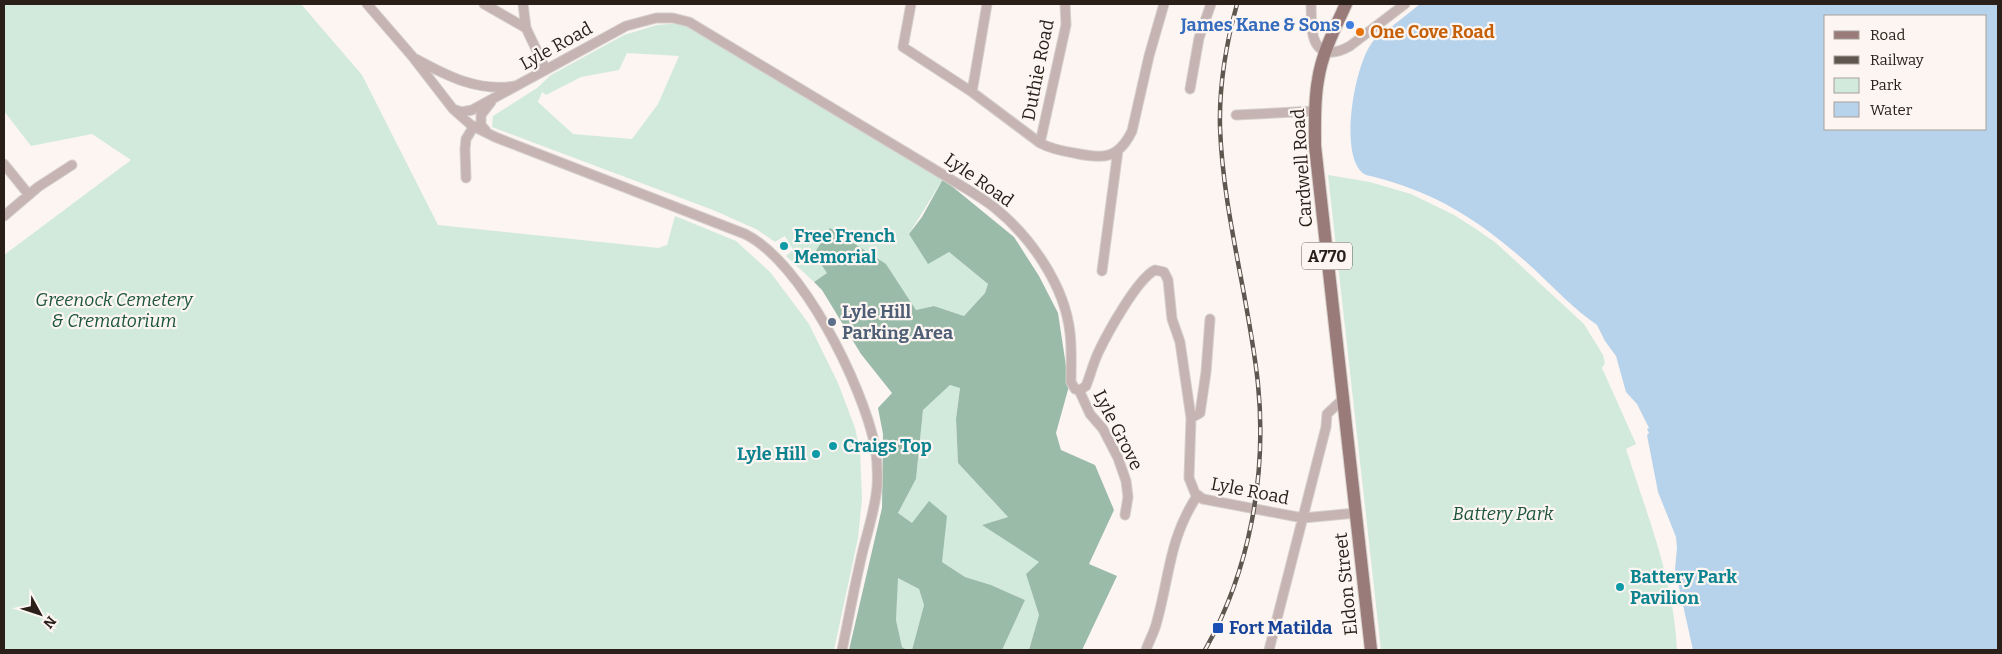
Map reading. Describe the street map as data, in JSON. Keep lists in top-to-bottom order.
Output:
{
  "streets": {
    "main road": ["Cardwell Road", "A770", "Eldon Street"],
    "street": ["Lyle Road", "Duthie Road", "Lyle Grove"]
  },
  "crossings": [
    ["Lyle Road", "Cardwell Road"],
    ["Lyle Road", "Lyle Grove"],
    ["Lyle Road", "Eldon Street"],
    ["Cardwell Road", "Eldon Street"]
  ],
  "parks": ["Greenock Cemetery & Crematorium", "Battery Park"],
  "places": {
    "other": [
      "James Kane & Sons",
      "One Cove Road",
      "Free French Memorial",
      "Lyle Hill Parking Area",
      "Craigs Top",
      "Lyle Hill",
      "Battery Park Pavilion"
    ],
    "transit": ["Fort Matilda"]
  },
  "legend": [
    "Road",
    "Railway",
    "Park",
    "Water"
  ],
  "north": "bottom right"
}
